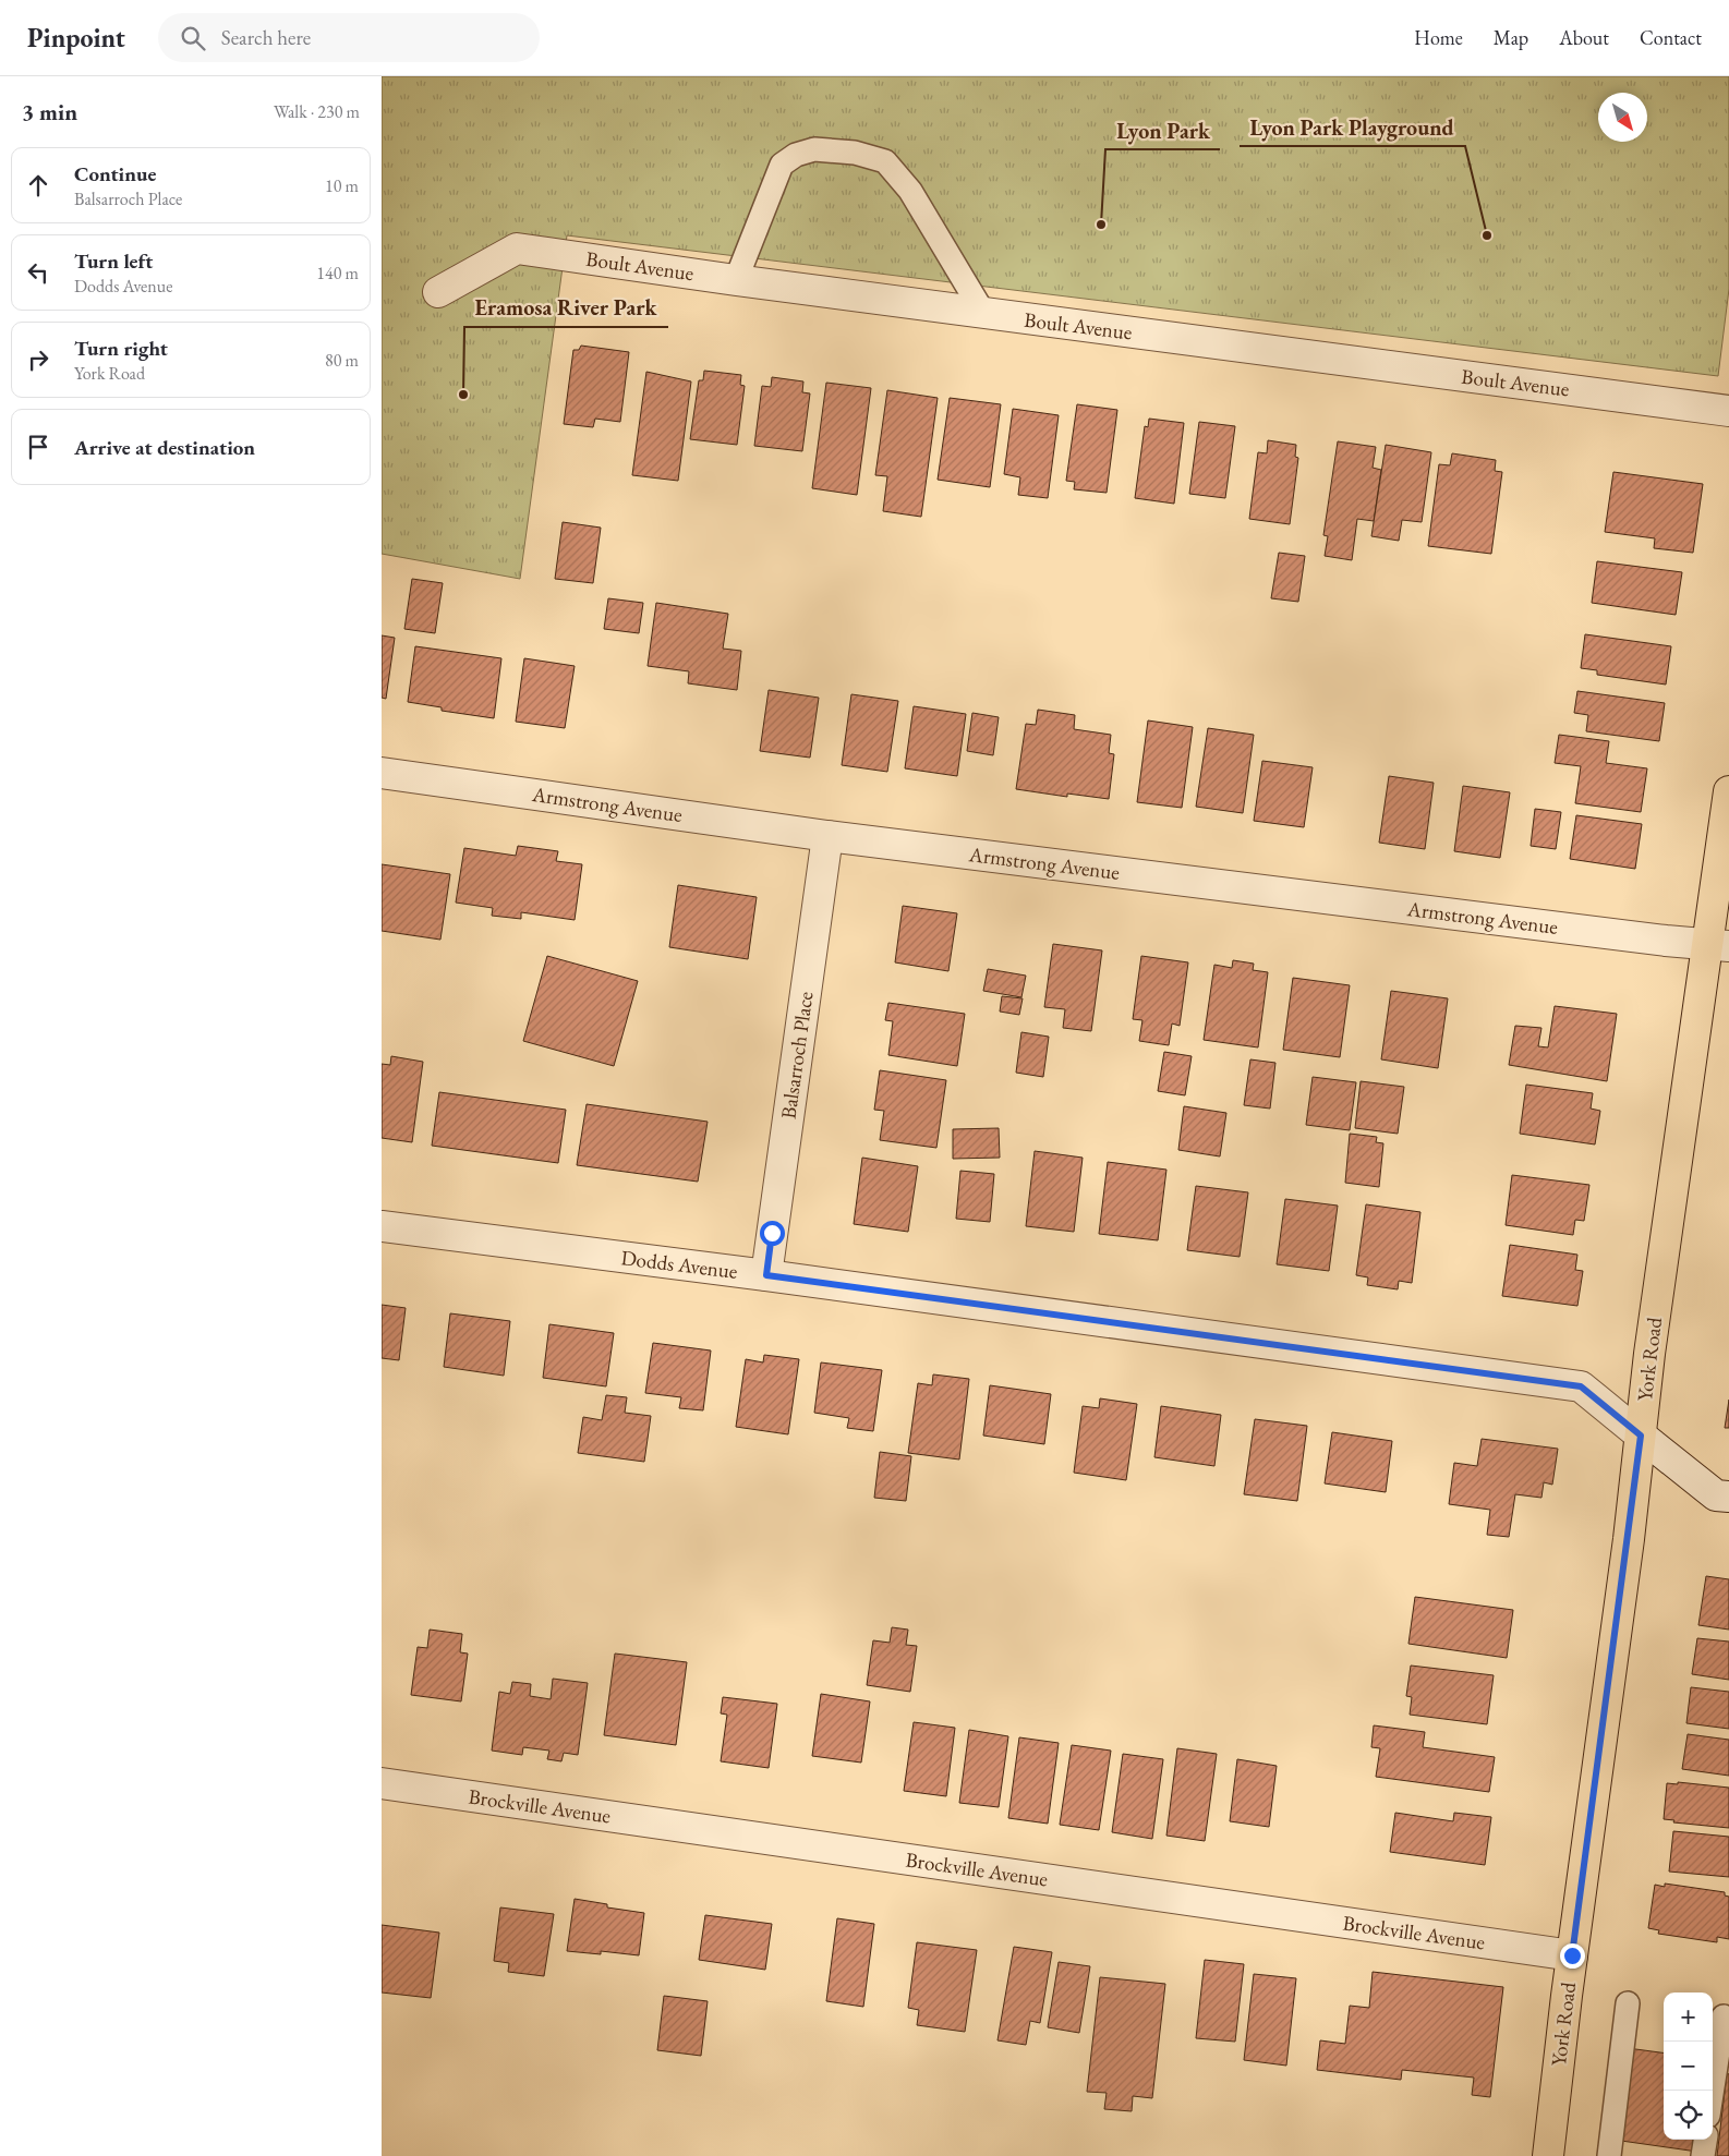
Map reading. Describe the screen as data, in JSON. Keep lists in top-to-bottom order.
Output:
{
  "streets": {
    "main road": ["York Road"],
    "street": [
      "Boult Avenue",
      "Armstrong Avenue",
      "Balsarroch Place",
      "Dodds Avenue",
      "Brockville Avenue"
    ]
  },
  "crossings": [
    ["Armstrong Avenue", "Balsarroch Place"],
    ["Armstrong Avenue", "York Road"],
    ["Balsarroch Place", "Dodds Avenue"],
    ["Dodds Avenue", "York Road"],
    ["York Road", "Brockville Avenue"]
  ],
  "places": ["Lyon Park", "Lyon Park Playground", "Eramosa River Park"],
  "north": "bottom right",
  "page": {
    "header": "Pinpoint",
    "search": "Search here",
    "nav": [
      "Home",
      "Map",
      "About",
      "Contact"
    ],
    "heading": ["3 min", "Walk · 230 m"],
    "list": [
      ["Continue", "Balsarroch Place", "10 m"],
      ["Turn left", "Dodds Avenue", "140 m"],
      ["Turn right", "York Road", "80 m"],
      "Arrive at destination"
    ],
    "map_buttons": ["+", "−"]
  }
}
